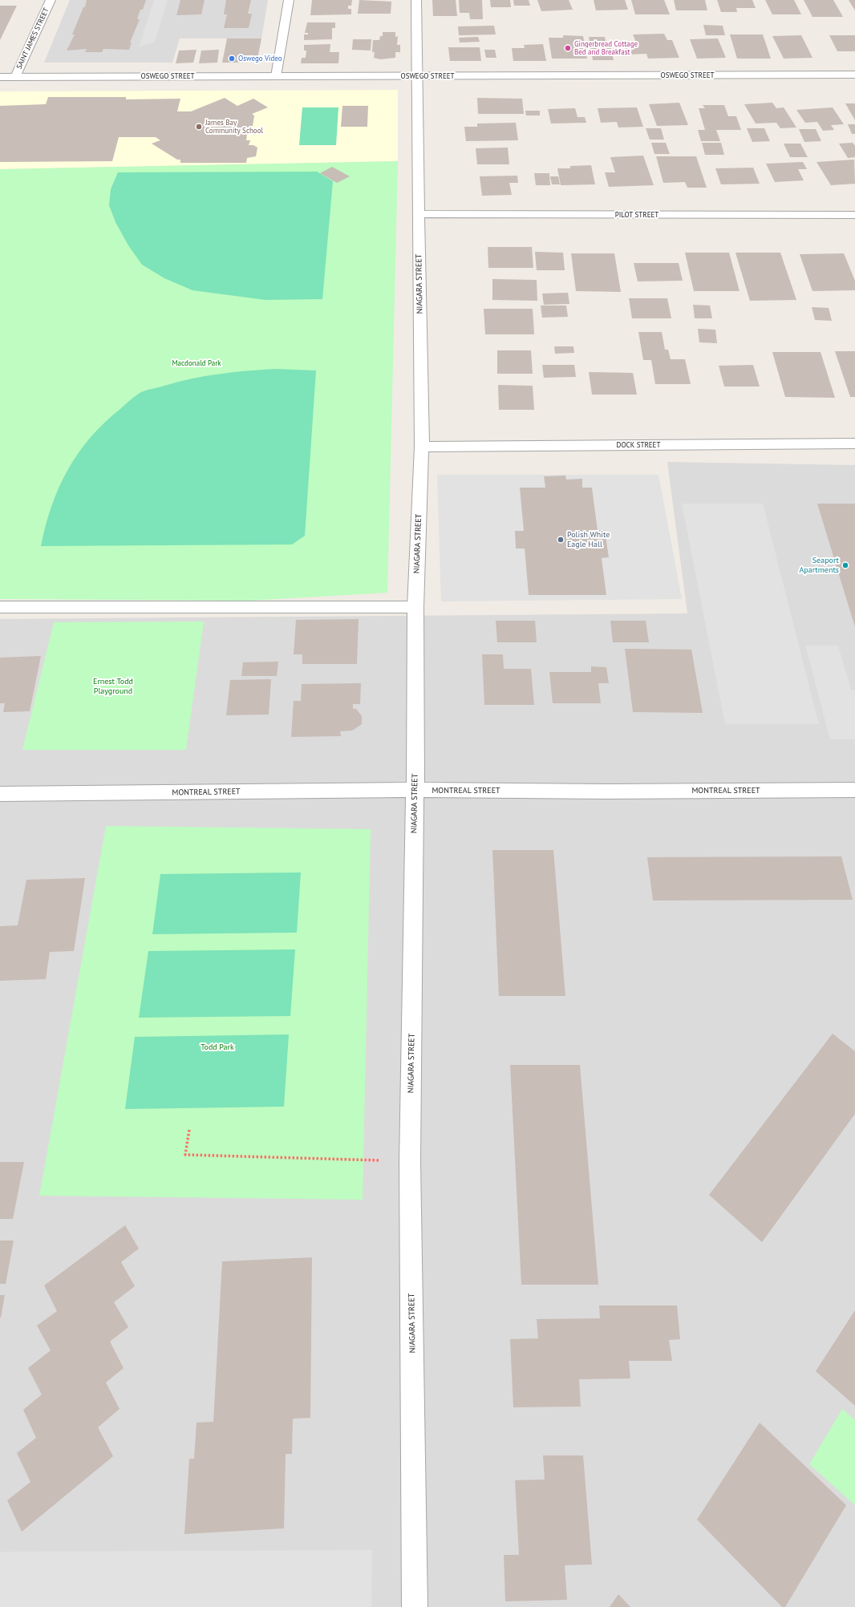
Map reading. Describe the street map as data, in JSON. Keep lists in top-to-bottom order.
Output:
{
  "streets": {
    "street": [
      "SAINT JAMES STREET",
      "OSWEGO STREET",
      "PILOT STREET",
      "NIAGARA STREET",
      "DOCK STREET",
      "MONTREAL STREET"
    ]
  },
  "crossings": [
    ["SAINT JAMES STREET", "OSWEGO STREET"],
    ["OSWEGO STREET", "NIAGARA STREET"],
    ["PILOT STREET", "NIAGARA STREET"],
    ["NIAGARA STREET", "DOCK STREET"],
    ["NIAGARA STREET", "MONTREAL STREET"]
  ],
  "parks": ["Macdonald Park", "Ernest Todd Playground", "Todd Park"],
  "places": [
    "Gingerbread Cottage Bed and Breakfast",
    "Oswego Video",
    "James Bay Community School",
    "Polish White Eagle Hall",
    "Seaport Apartments"
  ]
}
